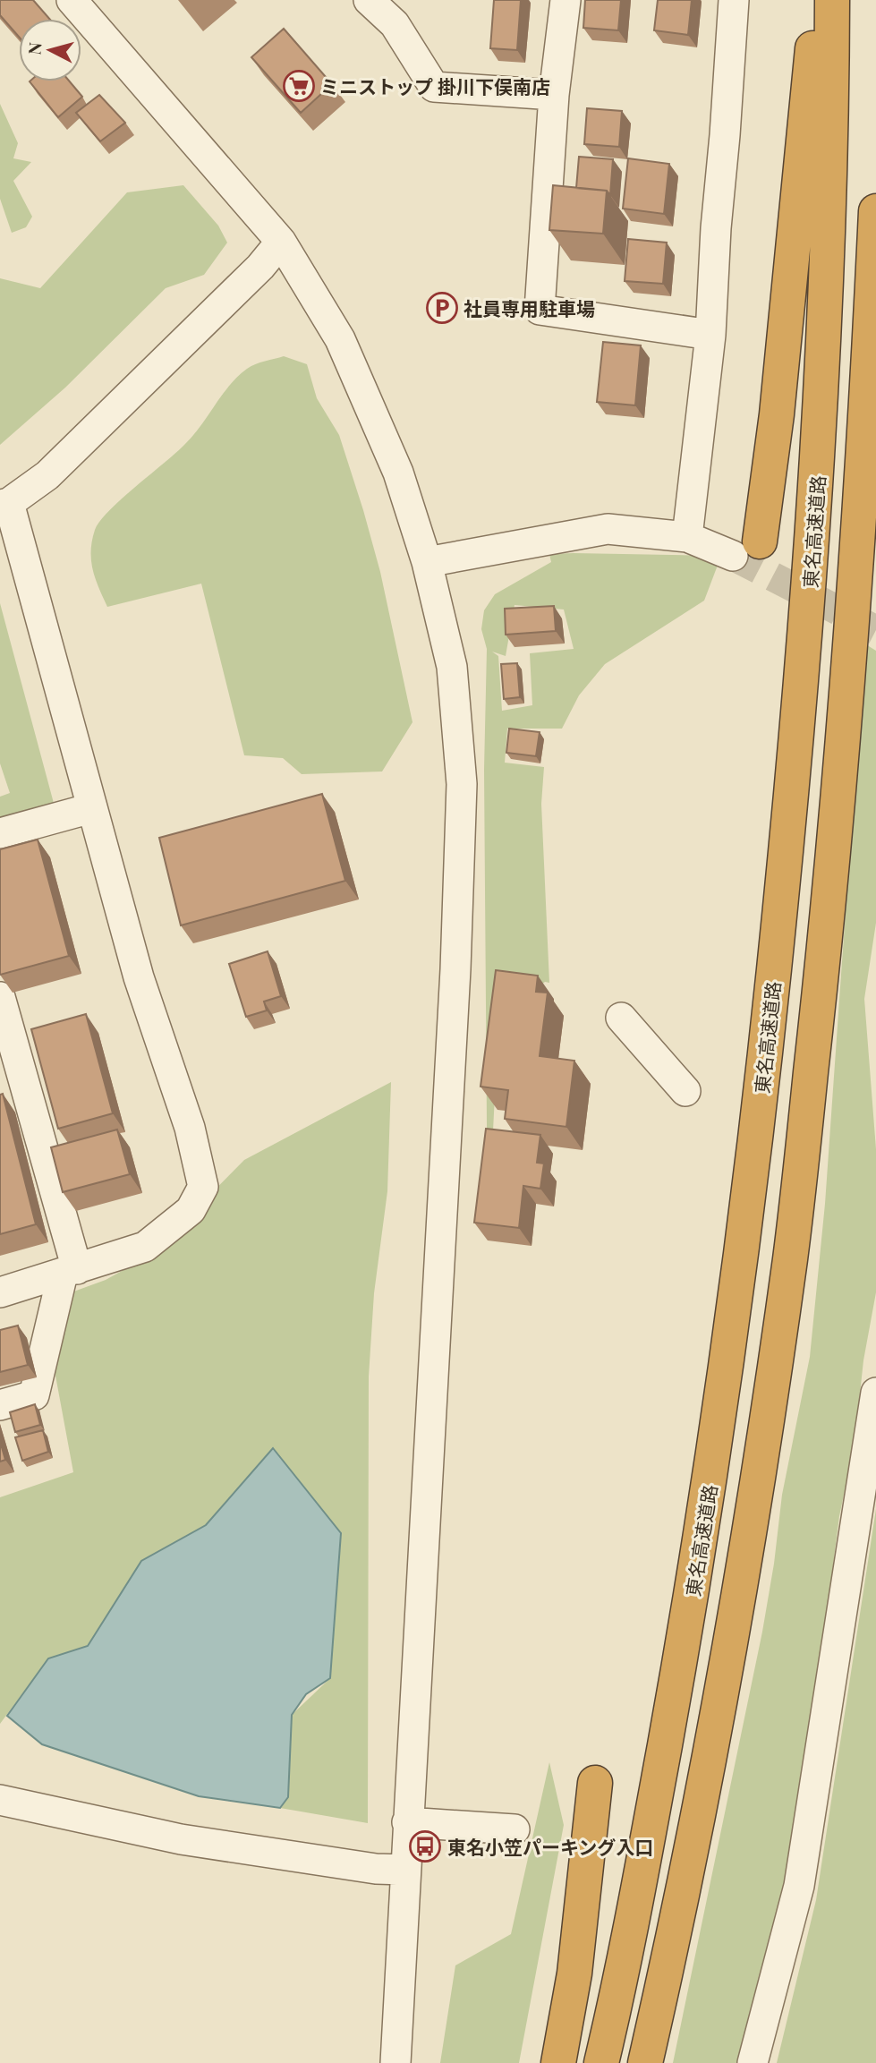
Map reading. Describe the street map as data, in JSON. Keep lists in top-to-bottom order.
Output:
{
  "streets": {
    "highway": ["東名高速道路"]
  },
  "places": {
    "supermarket": ["ミニストップ 掛川下俣南店"],
    "parking": ["社員専用駐車場"],
    "bus stop": ["東名小笠パーキング入口"]
  },
  "north": "left"
}
